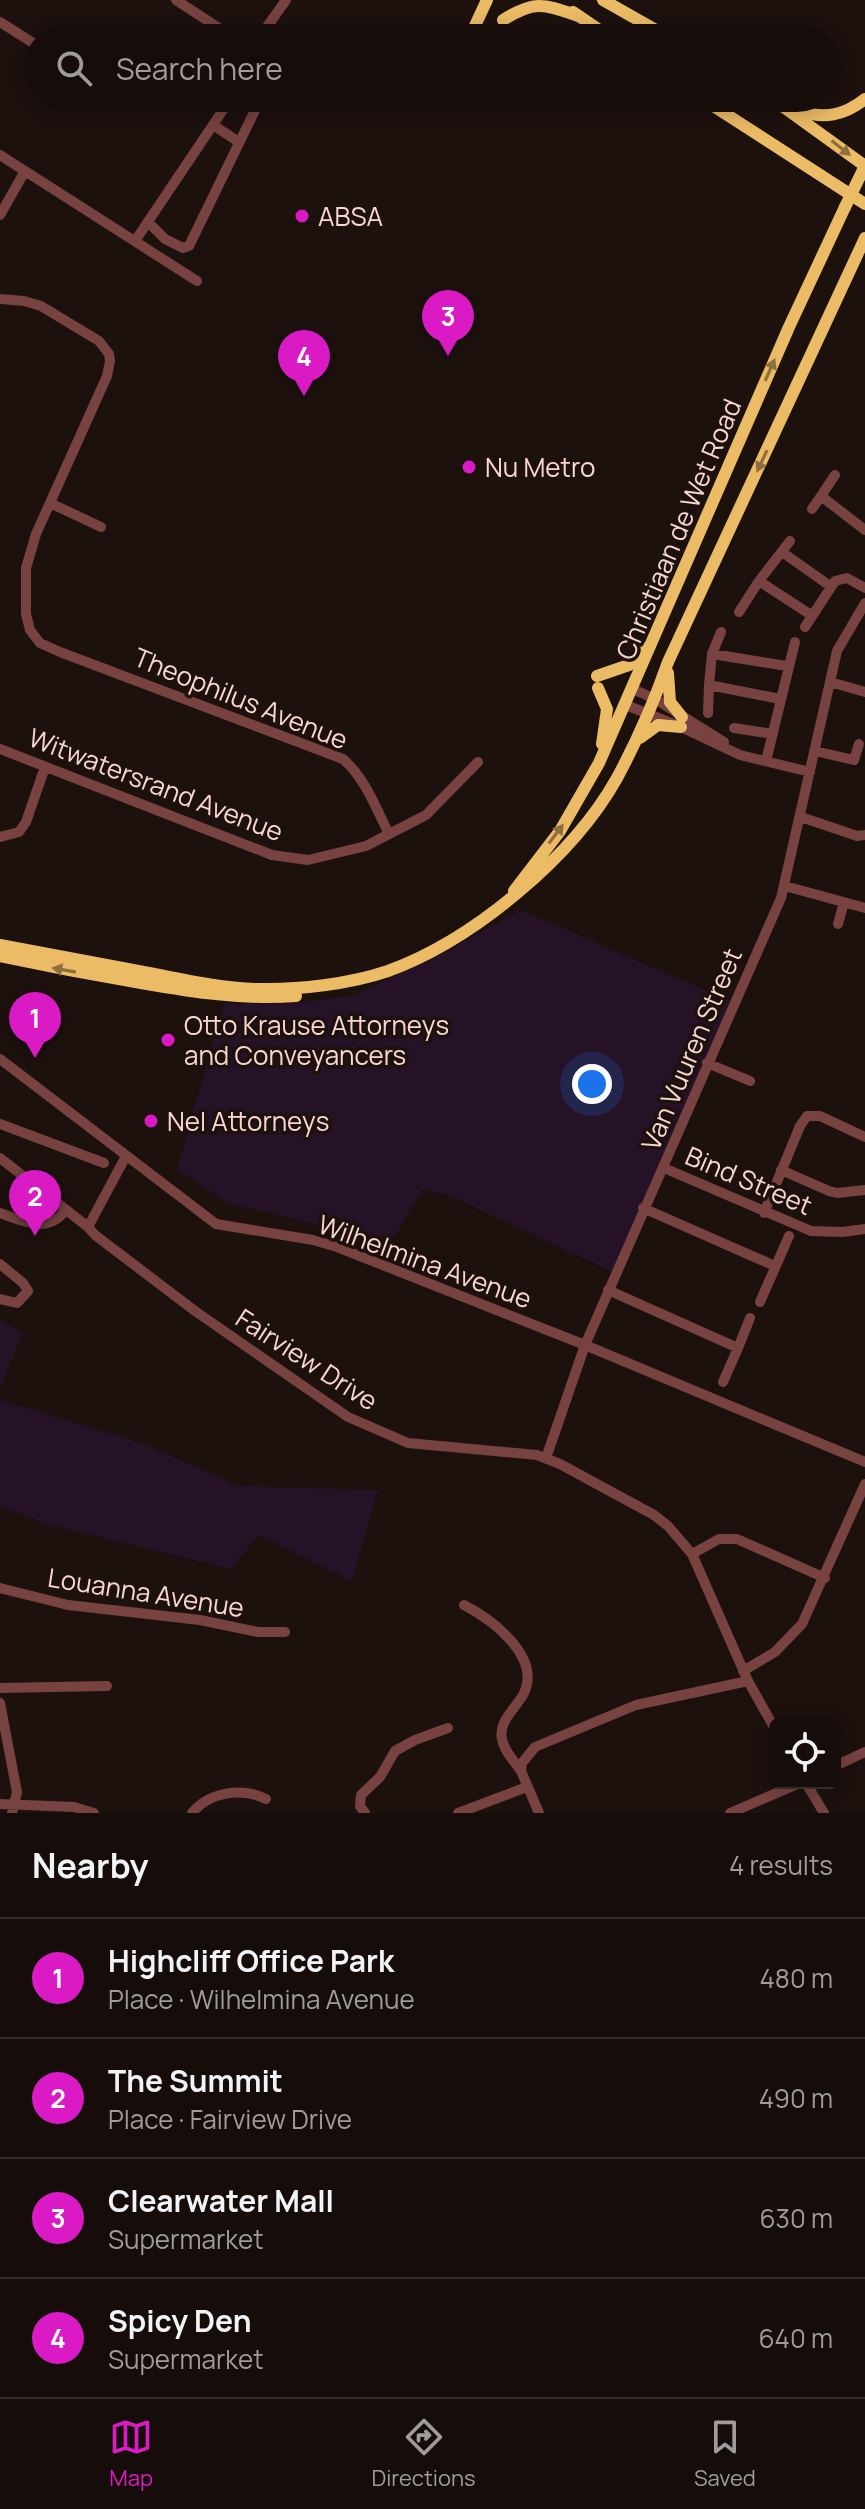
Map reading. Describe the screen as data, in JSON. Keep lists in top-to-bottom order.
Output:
{
  "streets": {
    "main road": ["Christiaan de Wet Road"],
    "street": [
      "Theophilus Avenue",
      "Witwatersrand Avenue",
      "Van Vuuren Street",
      "Bind Street",
      "Wilhelmina Avenue",
      "Fairview Drive",
      "Louanna Avenue"
    ]
  },
  "crossings": [
    ["Theophilus Avenue", "Witwatersrand Avenue"],
    ["Van Vuuren Street", "Bind Street"],
    ["Van Vuuren Street", "Wilhelmina Avenue"],
    ["Van Vuuren Street", "Fairview Drive"]
  ],
  "places": [
    "ABSA",
    "Nu Metro",
    "Otto Krause Attorneys and Conveyancers",
    "Nel Attorneys"
  ],
  "page": {
    "search": "Search here",
    "pins": [
      "3",
      "4",
      "1",
      "2"
    ],
    "heading": ["Nearby", "4 results"],
    "list": [
      {
        "mark": "1",
        "name": "Highcliff Office Park",
        "note": "Place · Wilhelmina Avenue",
        "value": "480 m"
      },
      {
        "mark": "2",
        "name": "The Summit",
        "note": "Place · Fairview Drive",
        "value": "490 m"
      },
      {
        "mark": "3",
        "name": "Clearwater Mall",
        "note": "Supermarket",
        "value": "630 m"
      },
      {
        "mark": "4",
        "name": "Spicy Den",
        "note": "Supermarket",
        "value": "640 m"
      }
    ],
    "nav": ["Map", "Directions", "Saved"]
  }
}
